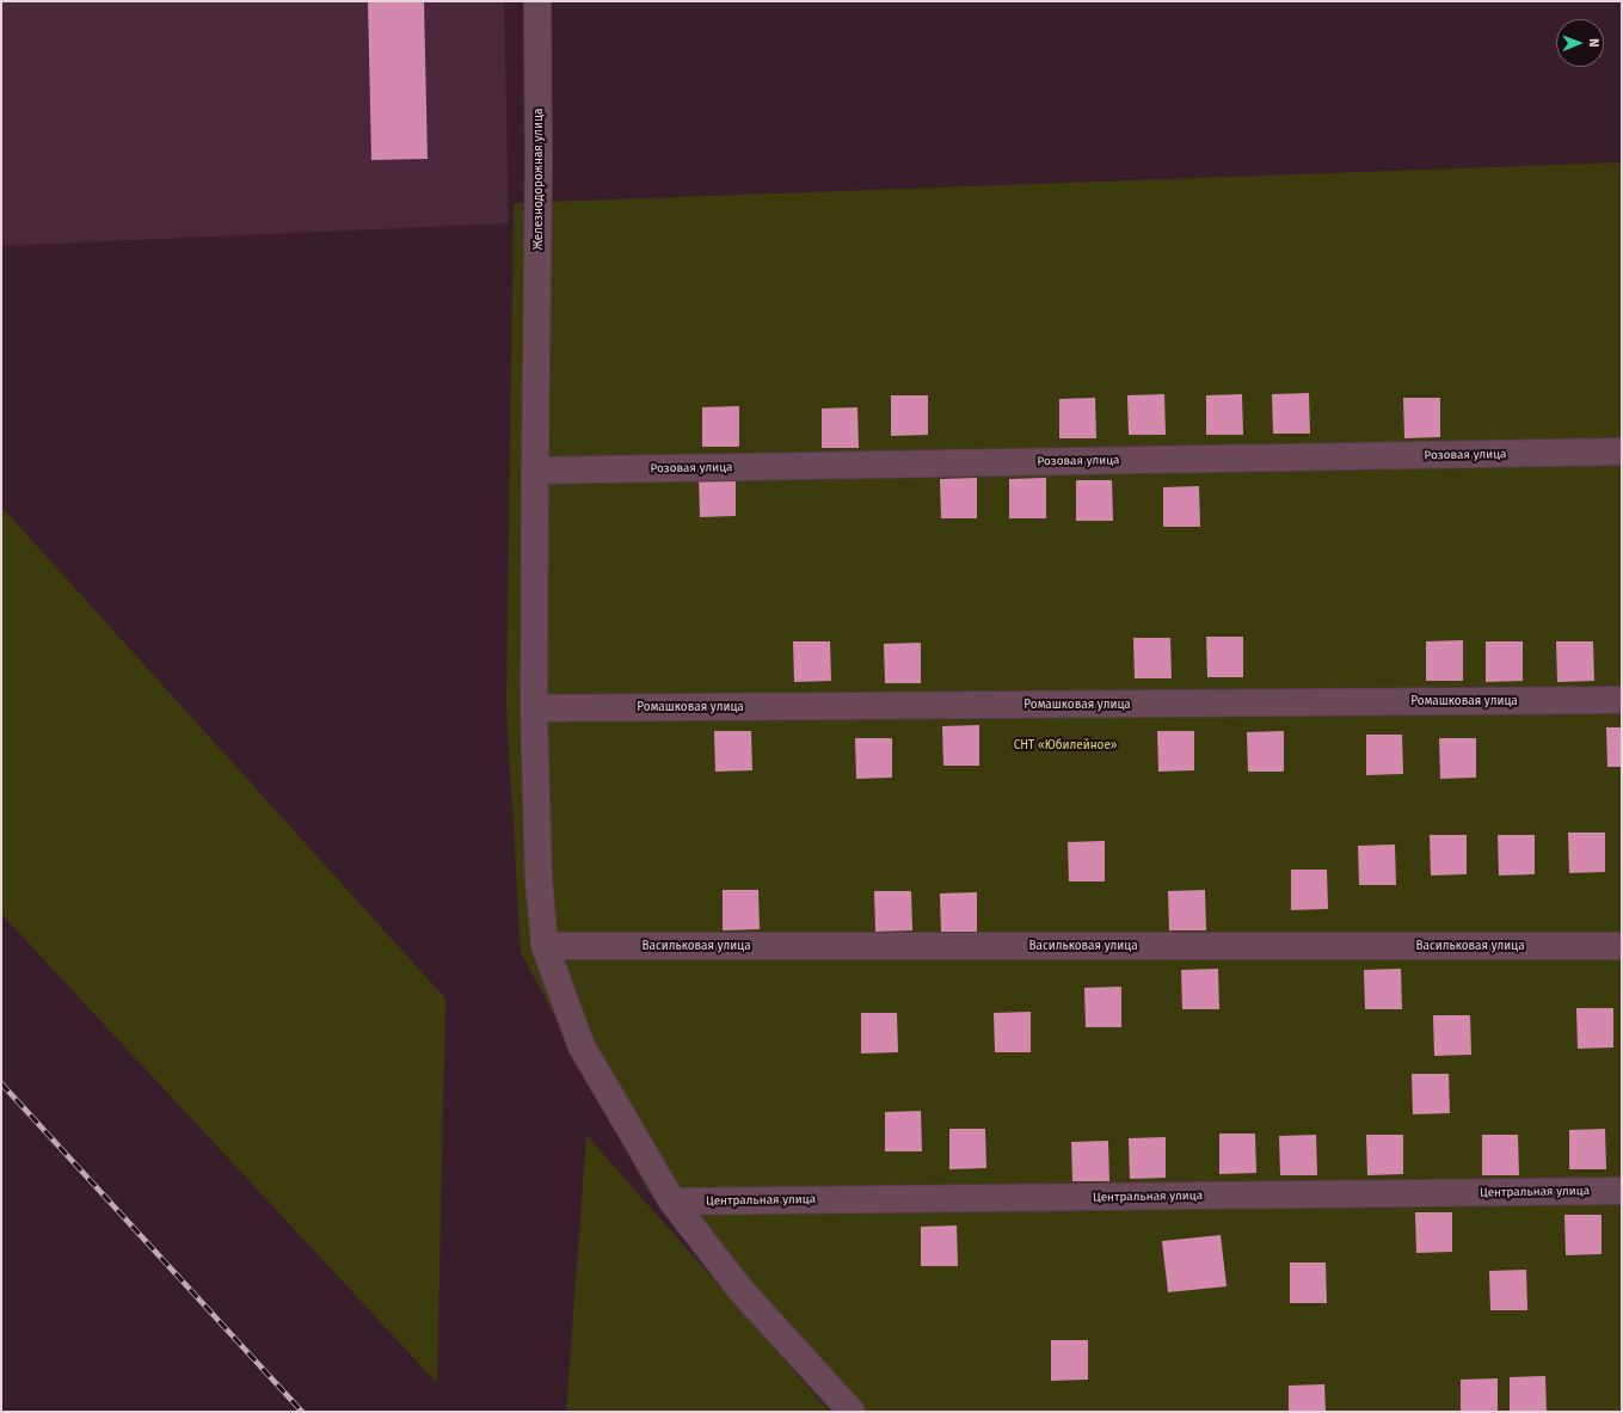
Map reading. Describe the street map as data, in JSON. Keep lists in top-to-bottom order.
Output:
{
  "streets": {
    "street": [
      "Железнодорожная улица",
      "Розовая улица",
      "Ромашковая улица",
      "Васильковая улица",
      "Центральная улица"
    ]
  },
  "crossings": [
    ["Железнодорожная улица", "Розовая улица"],
    ["Железнодорожная улица", "Ромашковая улица"],
    ["Железнодорожная улица", "Васильковая улица"],
    ["Железнодорожная улица", "Центральная улица"]
  ],
  "parks": ["СНТ «Юбилейное»"],
  "north": "right"
}
